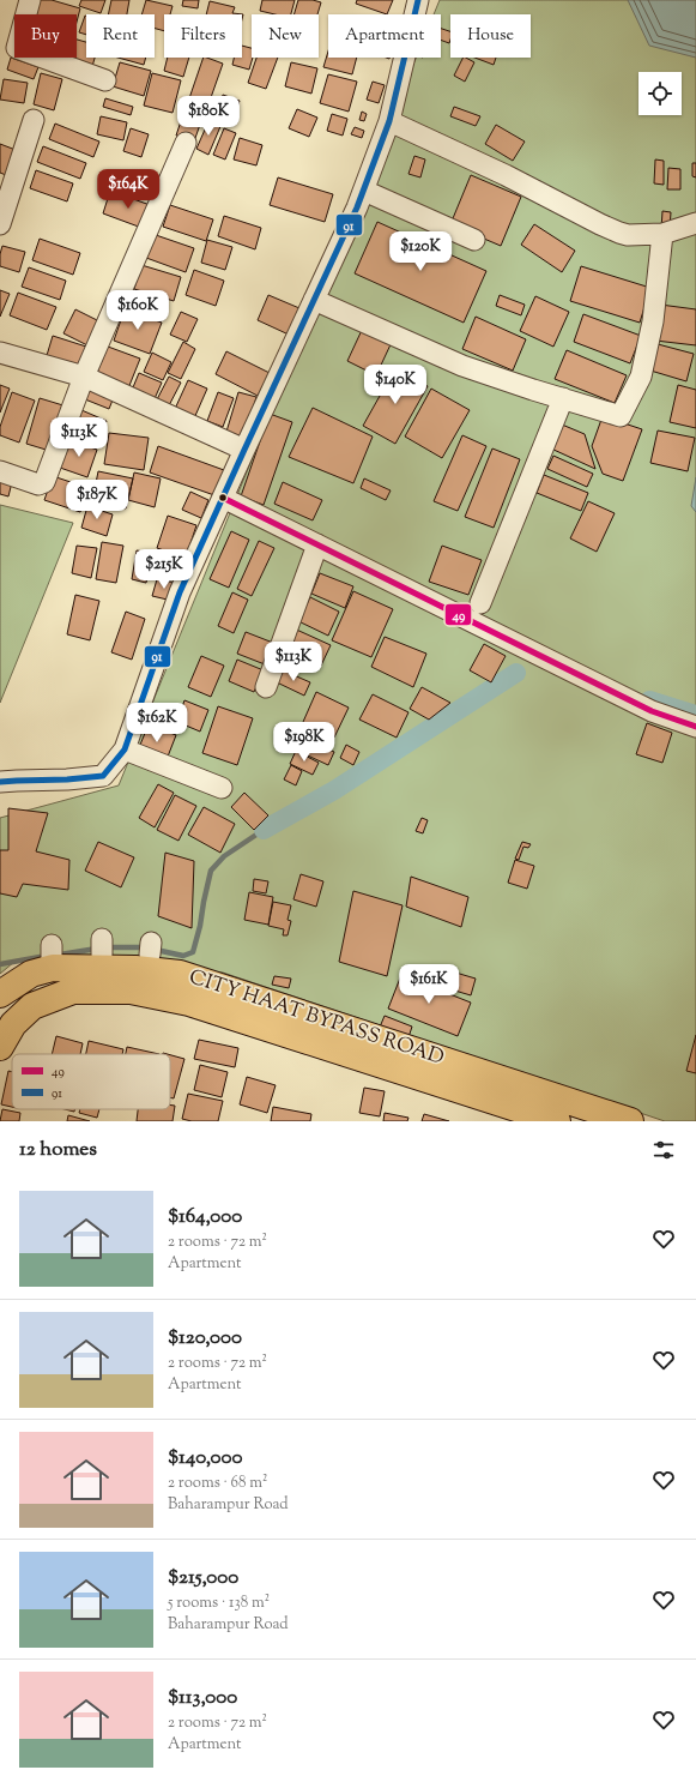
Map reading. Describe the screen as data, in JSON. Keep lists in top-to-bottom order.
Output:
{
  "streets": {
    "main road": ["CITY HAAT BYPASS ROAD"]
  },
  "lines": ["transit line 91", "transit line 49"],
  "legend": ["49", "91"],
  "page": {
    "chip": [
      "Buy",
      "Rent",
      "Filters",
      "New",
      "Apartment",
      "House"
    ],
    "price": [
      "$180K",
      "$164K",
      "$120K",
      "$160K",
      "$140K",
      "$113K",
      "$187K",
      "$215K",
      "$113K",
      "$162K",
      "$198K",
      "$161K"
    ],
    "heading": "12 homes",
    "list": [
      {
        "name": "$164,000",
        "note": "2 rooms · 72 m² · Apartment"
      },
      {
        "name": "$120,000",
        "note": "2 rooms · 72 m² · Apartment"
      },
      {
        "name": "$140,000",
        "note": "2 rooms · 68 m² · Baharampur Road"
      },
      {
        "name": "$215,000",
        "note": "5 rooms · 138 m² · Baharampur Road"
      },
      {
        "name": "$113,000",
        "note": "2 rooms · 72 m² · Apartment"
      }
    ]
  }
}
